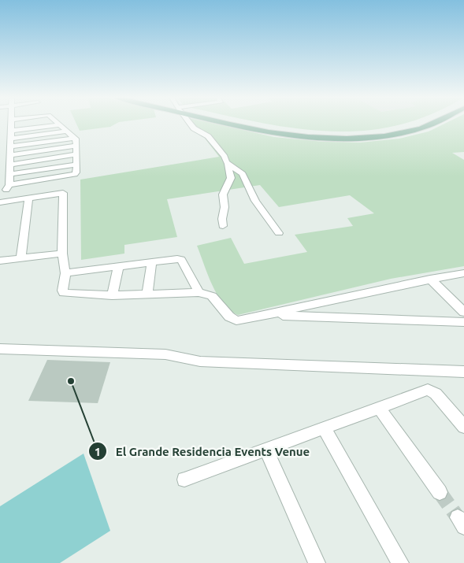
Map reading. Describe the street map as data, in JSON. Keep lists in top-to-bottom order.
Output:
{
  "places": ["El Grande Residencia Events Venue"]
}
